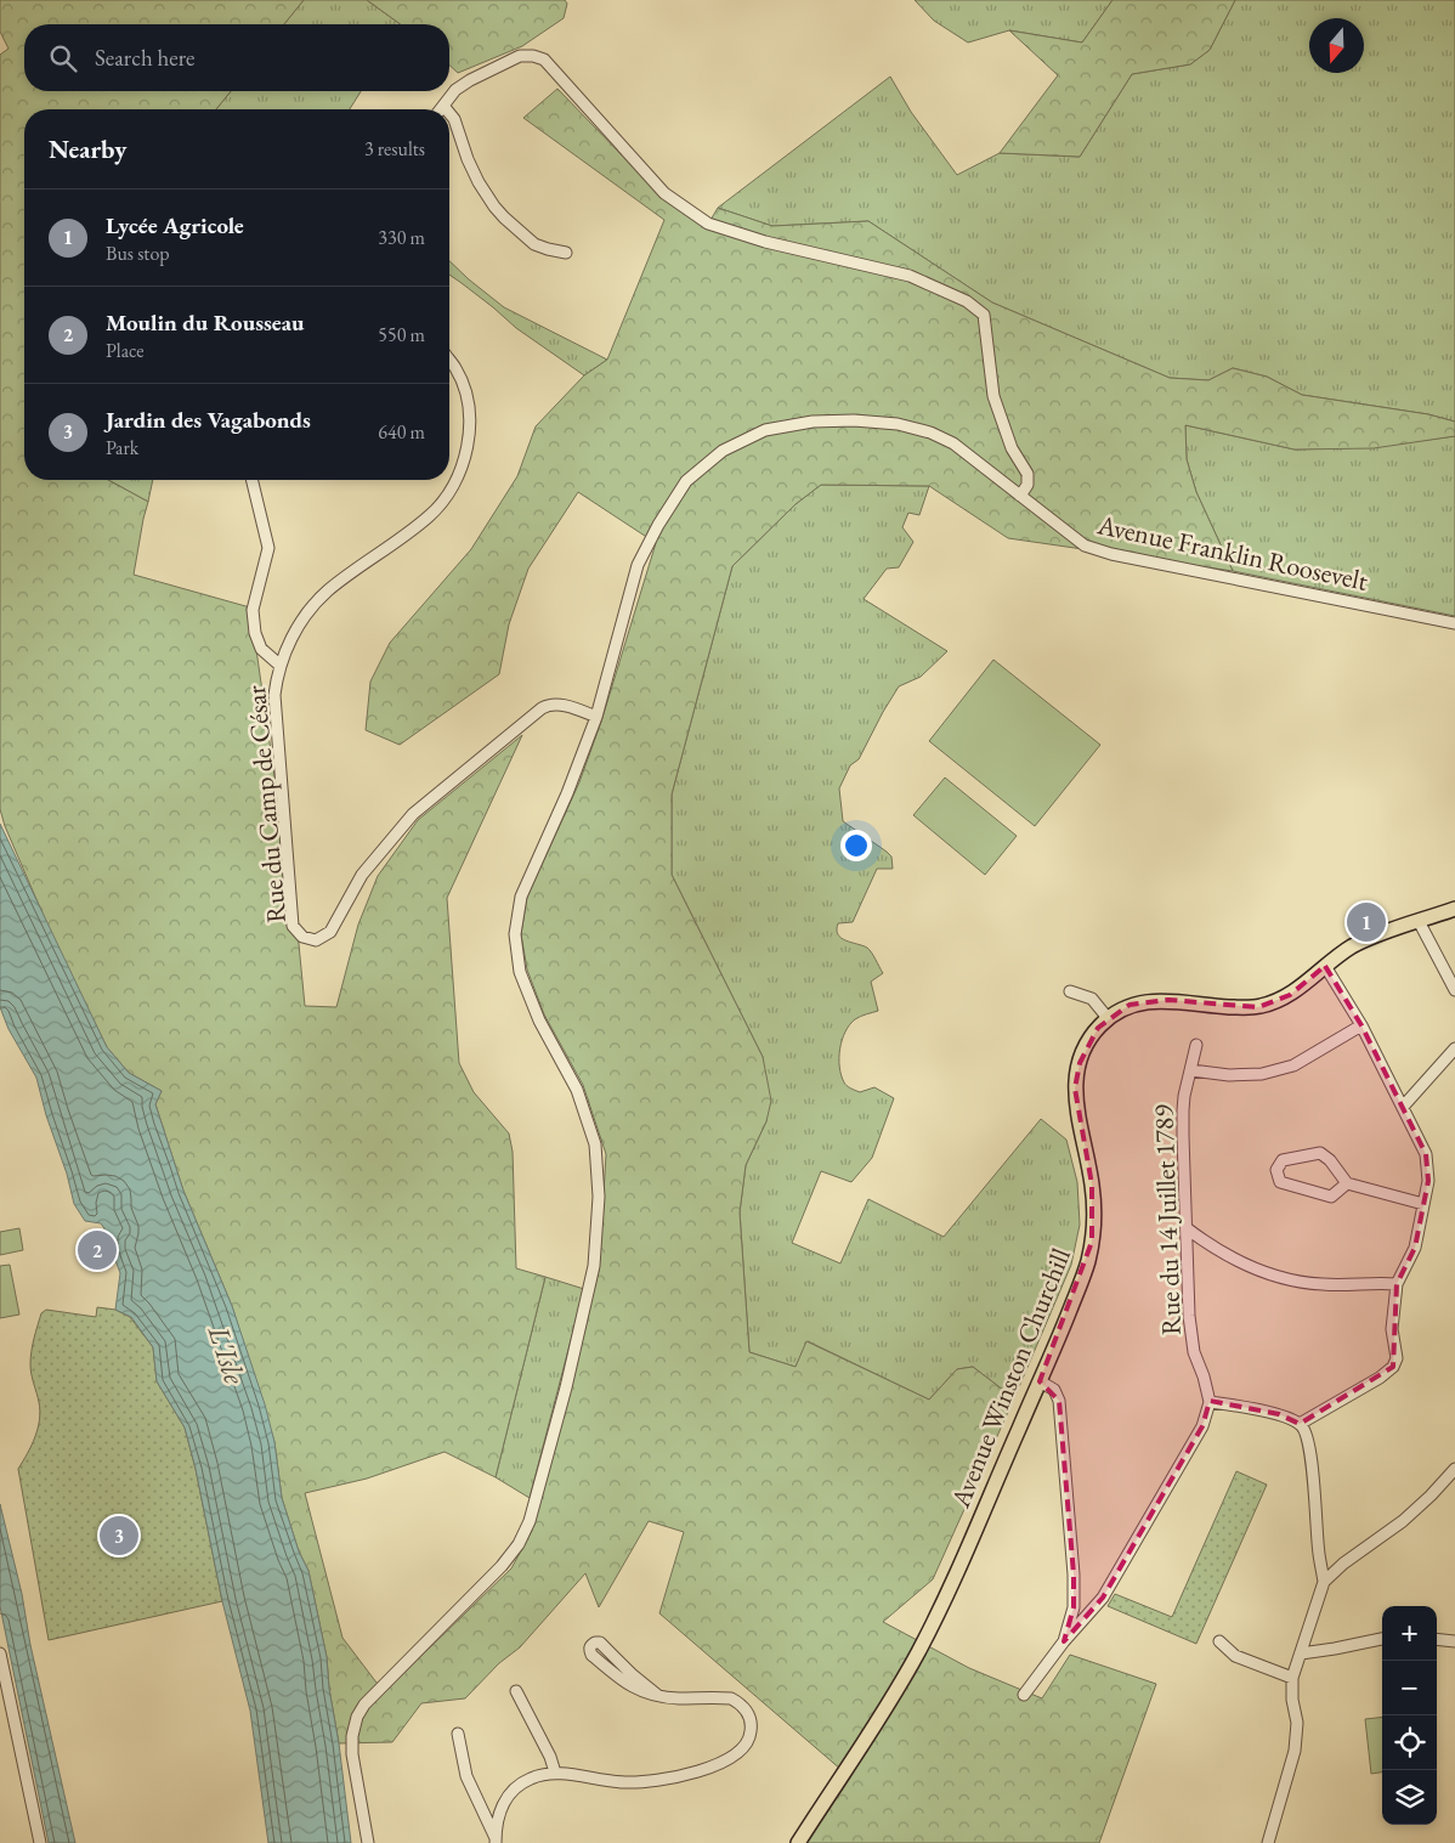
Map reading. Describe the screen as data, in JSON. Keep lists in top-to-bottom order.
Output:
{
  "streets": {
    "main road": ["Avenue Winston Churchill"],
    "street": ["Avenue Franklin Roosevelt", "Rue du Camp de César", "Rue du 14 Juillet 1789"]
  },
  "crossings": [
    ["Avenue Franklin Roosevelt", "Rue du Camp de César"]
  ],
  "water": ["L'Isle"],
  "north": "bottom",
  "page": {
    "search": "Search here",
    "heading": ["Nearby", "3 results"],
    "list": [
      {
        "mark": "1",
        "name": "Lycée Agricole",
        "note": "Bus stop",
        "value": "330 m"
      },
      {
        "mark": "2",
        "name": "Moulin du Rousseau",
        "note": "Place",
        "value": "550 m"
      },
      {
        "mark": "3",
        "name": "Jardin des Vagabonds",
        "note": "Park",
        "value": "640 m"
      }
    ],
    "pins": ["1", "2", "3"],
    "map_buttons": ["+", "−"]
  }
}
